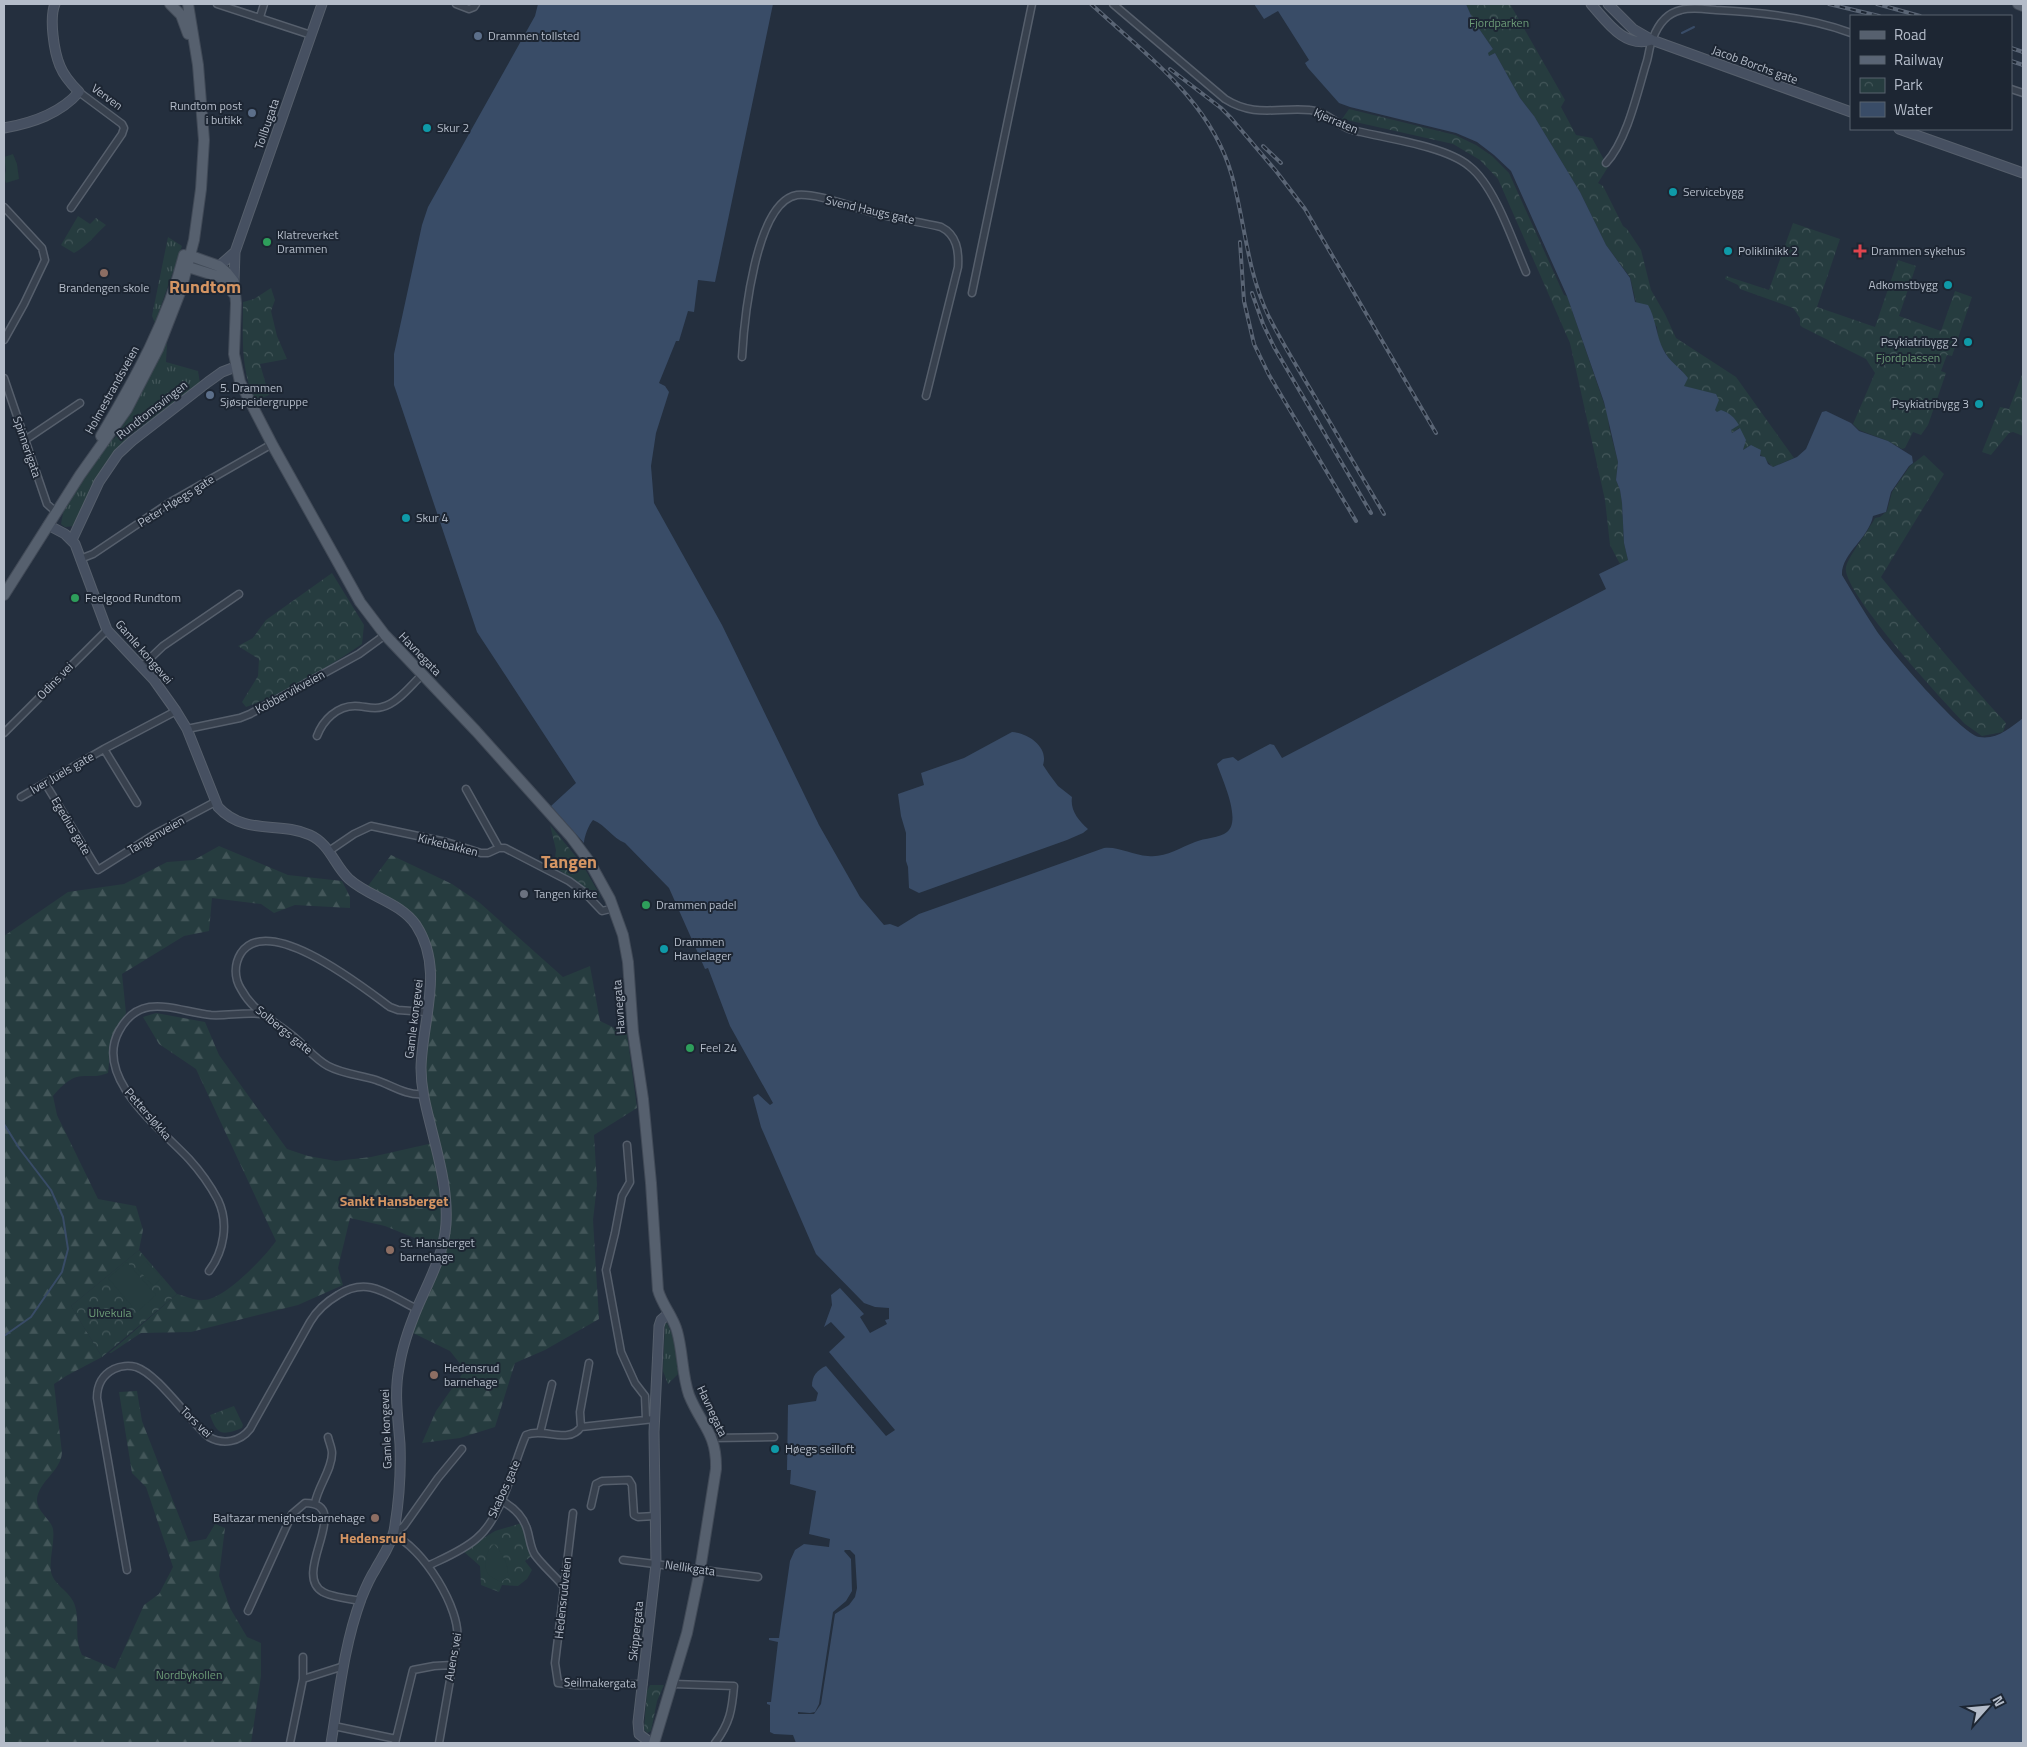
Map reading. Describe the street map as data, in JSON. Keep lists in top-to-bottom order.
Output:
{
  "streets": {
    "main road": [
      "Jacob Borchs gate",
      "Verven",
      "Tollbugata",
      "Holmestrandsveien",
      "Rundtomsvingen",
      "Gamle kongevei",
      "Havnegata",
      "Skippergata"
    ],
    "street": [
      "Kjerraten",
      "Svend Haugs gate",
      "Spinnerigata",
      "Peter Høegs gate",
      "Odins vei",
      "Kobbervikveien",
      "Iver Juels gate",
      "Egedius gate",
      "Tangenveien",
      "Kirkebakken",
      "Solbergs gate",
      "Pettersløkka",
      "Tors vei",
      "Skabos gate",
      "Nellikgata",
      "Hedensrudveien",
      "Auens vei",
      "Seilmakergata"
    ]
  },
  "crossings": [
    ["Holmestrandsveien", "Spinnerigata"],
    ["Rundtomsvingen", "Gamle kongevei"],
    ["Rundtomsvingen", "Havnegata"],
    ["Peter Høegs gate", "Gamle kongevei"],
    ["Peter Høegs gate", "Havnegata"],
    ["Gamle kongevei", "Odins vei"],
    ["Gamle kongevei", "Kobbervikveien"],
    ["Gamle kongevei", "Iver Juels gate"],
    ["Gamle kongevei", "Tangenveien"],
    ["Gamle kongevei", "Kirkebakken"],
    ["Gamle kongevei", "Solbergs gate"],
    ["Gamle kongevei", "Tors vei"],
    ["Gamle kongevei", "Auens vei"],
    ["Havnegata", "Kobbervikveien"],
    ["Havnegata", "Kirkebakken"],
    ["Havnegata", "Nellikgata"],
    ["Havnegata", "Skippergata"],
    ["Iver Juels gate", "Egedius gate"],
    ["Egedius gate", "Tangenveien"],
    ["Solbergs gate", "Pettersløkka"],
    ["Skabos gate", "Auens vei"],
    ["Nellikgata", "Skippergata"],
    ["Hedensrudveien", "Seilmakergata"],
    ["Skippergata", "Seilmakergata"]
  ],
  "districts": [
    "Rundtom",
    "Tangen",
    "Sankt Hansberget",
    "Hedensrud"
  ],
  "parks": [
    "Fjordparken",
    "Fjordplassen",
    "Ulvekula",
    "Nordbykollen"
  ],
  "places": {
    "other": [
      "Drammen tollsted",
      "Rundtom post i butikk",
      "Skur 2",
      "Servicebygg",
      "Klatreverket Drammen",
      "Poliklinikk 2",
      "Brandengen skole",
      "Adkomstbygg",
      "Psykiatribygg 2",
      "5. Drammen Sjøspeidergruppe",
      "Psykiatribygg 3",
      "Skur 4",
      "Feelgood Rundtom",
      "Tangen kirke",
      "Drammen padel",
      "Drammen Havnelager",
      "Feel 24",
      "St. Hansberget barnehage",
      "Hedensrud barnehage",
      "Høegs seilloft",
      "Baltazar menighetsbarnehage"
    ],
    "health": ["Drammen sykehus"]
  },
  "legend": [
    "Road",
    "Railway",
    "Park",
    "Water"
  ],
  "north": "top right"
}
